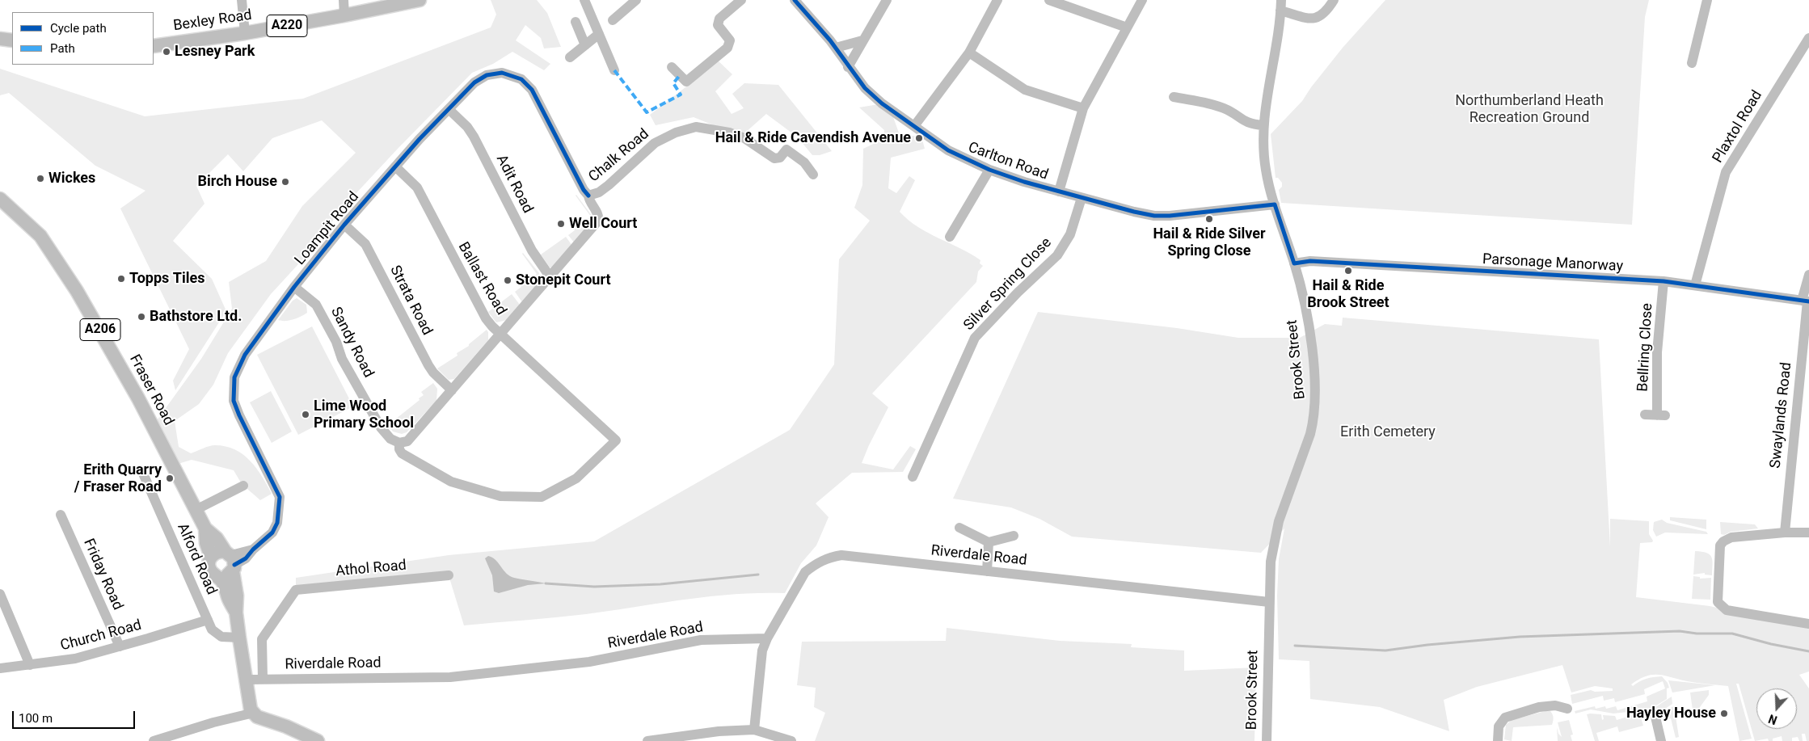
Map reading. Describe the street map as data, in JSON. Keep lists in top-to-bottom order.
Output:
{
  "streets": {
    "main road": [
      "Bexley Road",
      "A220",
      "A206",
      "Fraser Road"
    ],
    "street": [
      "Plaxtol Road",
      "Chalk Road",
      "Carlton Road",
      "Adit Road",
      "Loampit Road",
      "Parsonage Manorway",
      "Ballast Road",
      "Silver Spring Close",
      "Strata Road",
      "Sandy Road",
      "Bellring Close",
      "Brook Street",
      "Swaylands Road",
      "Riverdale Road",
      "Alford Road",
      "Athol Road",
      "Friday Road",
      "Church Road"
    ]
  },
  "crossings": [
    ["Plaxtol Road", "Parsonage Manorway"],
    ["Chalk Road", "Loampit Road"],
    ["Carlton Road", "Silver Spring Close"],
    ["Carlton Road", "Brook Street"],
    ["Adit Road", "Loampit Road"],
    ["Loampit Road", "Ballast Road"],
    ["Loampit Road", "Strata Road"],
    ["Loampit Road", "Sandy Road"],
    ["Loampit Road", "Fraser Road"],
    ["Parsonage Manorway", "Bellring Close"],
    ["Parsonage Manorway", "Brook Street"],
    ["Parsonage Manorway", "Swaylands Road"],
    ["Ballast Road", "Sandy Road"],
    ["Brook Street", "Riverdale Road"],
    ["Fraser Road", "Riverdale Road"],
    ["Fraser Road", "Alford Road"],
    ["Riverdale Road", "Athol Road"],
    ["Alford Road", "Church Road"],
    ["Friday Road", "Church Road"]
  ],
  "parks": ["Northumberland Heath Recreation Ground", "Erith Cemetery"],
  "places": [
    "Lesney Park",
    "Hail & Ride Cavendish Avenue",
    "Wickes",
    "Birch House",
    "Hail & Ride Silver Spring Close",
    "Well Court",
    "Hail & Ride Brook Street",
    "Topps Tiles",
    "Stonepit Court",
    "Bathstore Ltd.",
    "Lime Wood Primary School",
    "Erith Quarry / Fraser Road",
    "Hayley House"
  ],
  "legend": ["Cycle path", "Path"],
  "scale_bar": "100 m",
  "north": "bottom"
}
